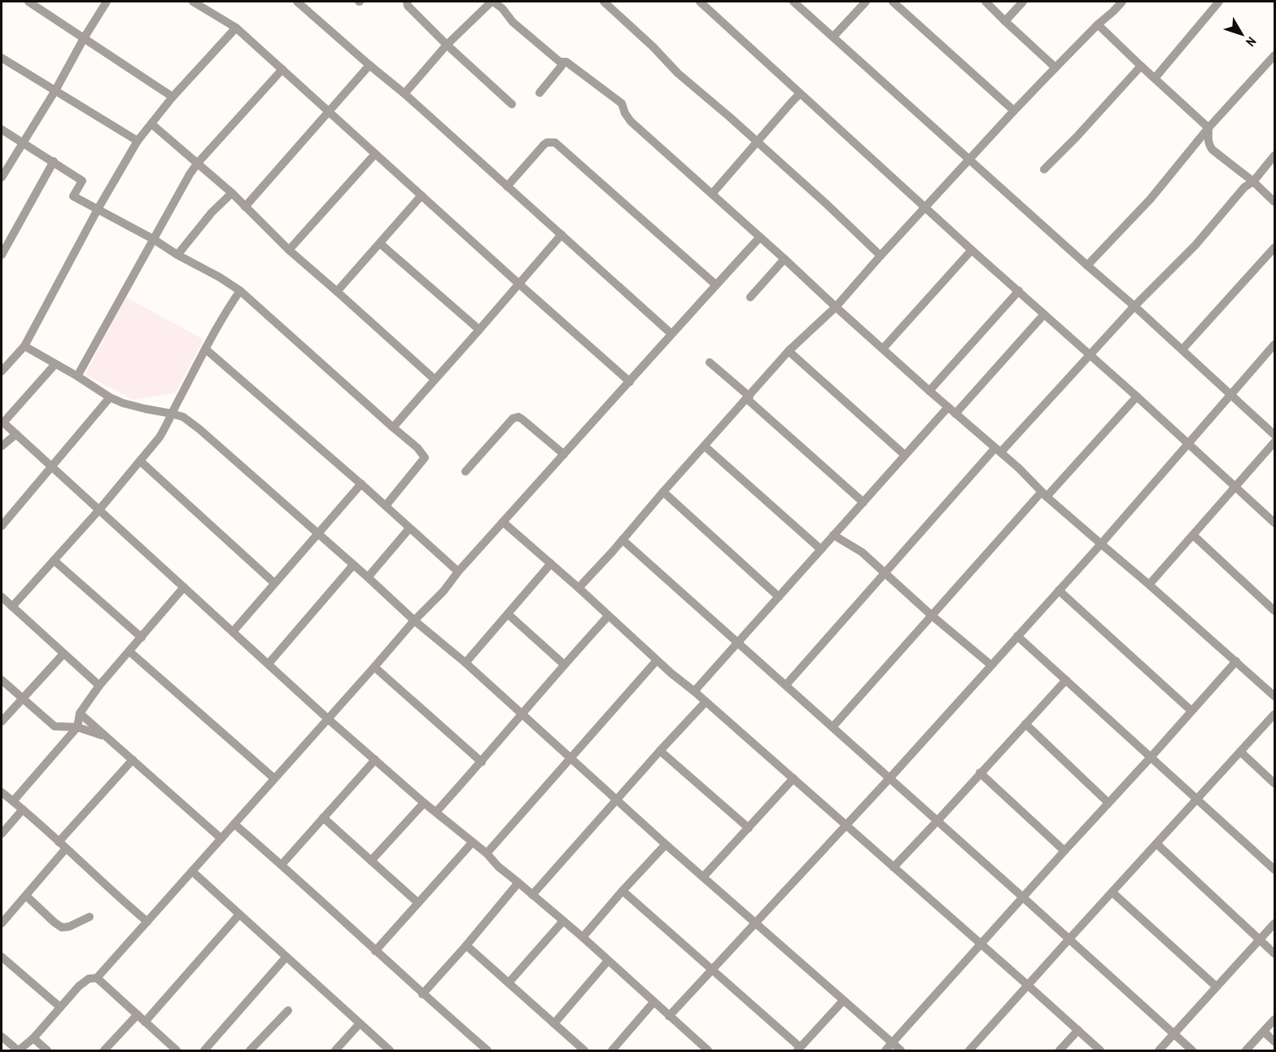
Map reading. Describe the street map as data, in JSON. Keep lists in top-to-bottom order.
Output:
{
  "north": "bottom right"
}
